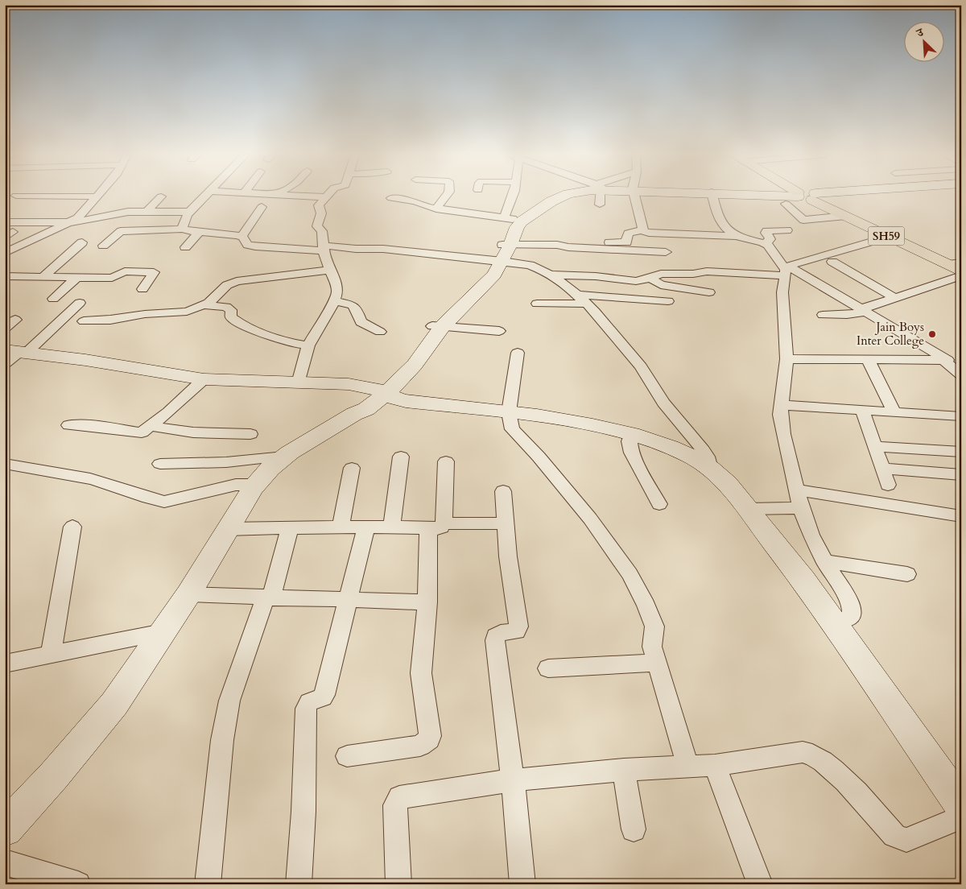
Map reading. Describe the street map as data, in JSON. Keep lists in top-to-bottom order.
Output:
{
  "streets": {
    "main road": ["SH59"]
  },
  "places": ["Jain Boys Inter College"],
  "north": "top left"
}
